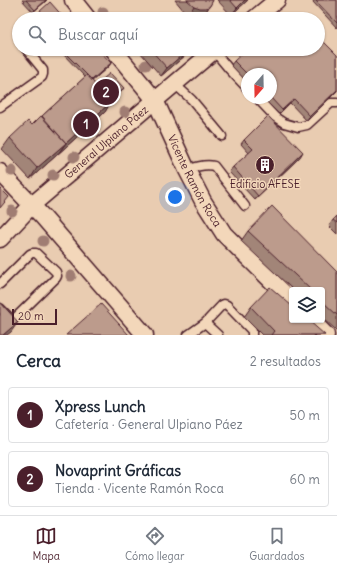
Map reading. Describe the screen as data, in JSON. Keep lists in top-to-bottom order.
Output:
{
  "streets": {
    "street": ["General Ulpiano Páez", "Vicente Ramón Roca"]
  },
  "crossings": [
    ["General Ulpiano Páez", "Vicente Ramón Roca"]
  ],
  "places": {
    "building": ["Edificio AFESE"]
  },
  "scale_bar": "20 m",
  "north": "bottom",
  "page": {
    "search": "Buscar aquí",
    "pins": ["2", "1"],
    "scale": "20 m",
    "heading": ["Cerca", "2 resultados"],
    "list": [
      {
        "mark": "1",
        "name": "Xpress Lunch",
        "note": "Cafetería · General Ulpiano Páez",
        "value": "50 m"
      },
      {
        "mark": "2",
        "name": "Novaprint Gráficas",
        "note": "Tienda · Vicente Ramón Roca",
        "value": "60 m"
      }
    ],
    "nav": ["Mapa", "Cómo llegar", "Guardados"]
  }
}
